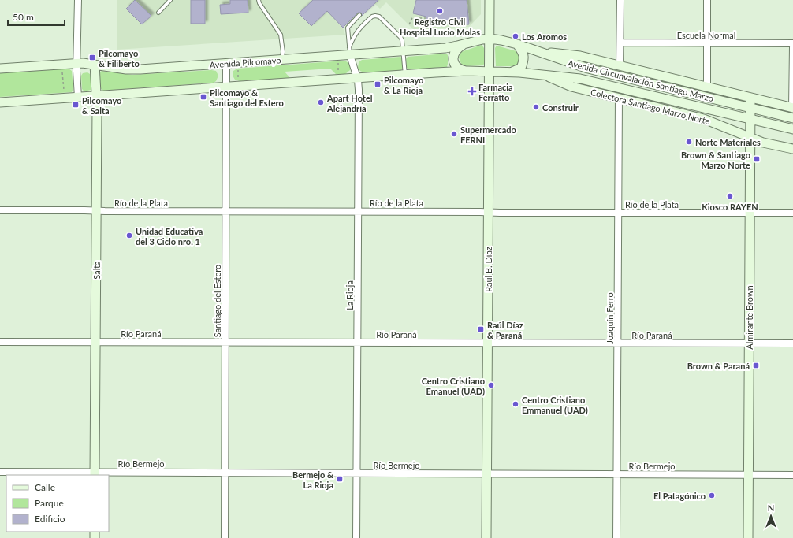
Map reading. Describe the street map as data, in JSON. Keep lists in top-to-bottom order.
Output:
{
  "streets": {
    "main road": [
      "Avenida Pilcomayo",
      "Avenida Circunvalación Santiago Marzo",
      "Colectora Santiago Marzo Norte",
      "Raúl B. Díaz",
      "Salta",
      "Almirante Brown"
    ],
    "street": [
      "Escuela Normal",
      "Río de la Plata",
      "La Rioja",
      "Santiago del Estero",
      "Joaquín Ferro",
      "Río Paraná",
      "Río Bermejo"
    ]
  },
  "crossings": [
    ["Avenida Pilcomayo", "Avenida Circunvalación Santiago Marzo"],
    ["Avenida Pilcomayo", "Raúl B. Díaz"],
    ["Avenida Pilcomayo", "Salta"],
    ["Avenida Pilcomayo", "La Rioja"],
    ["Avenida Pilcomayo", "Santiago del Estero"],
    ["Avenida Circunvalación Santiago Marzo", "Colectora Santiago Marzo Norte"],
    ["Avenida Circunvalación Santiago Marzo", "Raúl B. Díaz"],
    ["Avenida Circunvalación Santiago Marzo", "Almirante Brown"],
    ["Colectora Santiago Marzo Norte", "Almirante Brown"],
    ["Colectora Santiago Marzo Norte", "Joaquín Ferro"],
    ["Río de la Plata", "Raúl B. Díaz"],
    ["Río de la Plata", "Salta"],
    ["Río de la Plata", "La Rioja"],
    ["Río de la Plata", "Santiago del Estero"],
    ["Río de la Plata", "Almirante Brown"],
    ["Río de la Plata", "Joaquín Ferro"],
    ["Raúl B. Díaz", "Río Paraná"],
    ["Raúl B. Díaz", "Río Bermejo"],
    ["Salta", "Río Paraná"],
    ["Salta", "Río Bermejo"],
    ["La Rioja", "Río Paraná"],
    ["La Rioja", "Río Bermejo"],
    ["Santiago del Estero", "Río Paraná"],
    ["Santiago del Estero", "Río Bermejo"],
    ["Almirante Brown", "Río Paraná"],
    ["Almirante Brown", "Río Bermejo"],
    ["Joaquín Ferro", "Río Paraná"],
    ["Joaquín Ferro", "Río Bermejo"]
  ],
  "places": {
    "other": [
      "Registro Civil Hospital Lucio Molas",
      "Los Aromos",
      "Apart Hotel Alejandría",
      "Construir",
      "Supermercado FERNI",
      "Norte Materiales",
      "Kiosco RAYEN",
      "Unidad Educativa del 3 Ciclo nro. 1",
      "Centro Cristiano Emanuel (UAD)",
      "Centro Cristiano Emmanuel (UAD)",
      "El Patagónico"
    ],
    "transit": [
      "Pilcomayo & Filiberto",
      "Pilcomayo & La Rioja",
      "Pilcomayo & Santiago del Estero",
      "Pilcomayo & Salta",
      "Brown & Santiago Marzo Norte",
      "Raúl Díaz & Paraná",
      "Brown & Paraná",
      "Bermejo & La Rioja"
    ],
    "health": ["Farmacia Ferratto"]
  },
  "legend": ["Calle", "Parque", "Edificio"],
  "scale_bar": "50 m",
  "north": "top"
}
